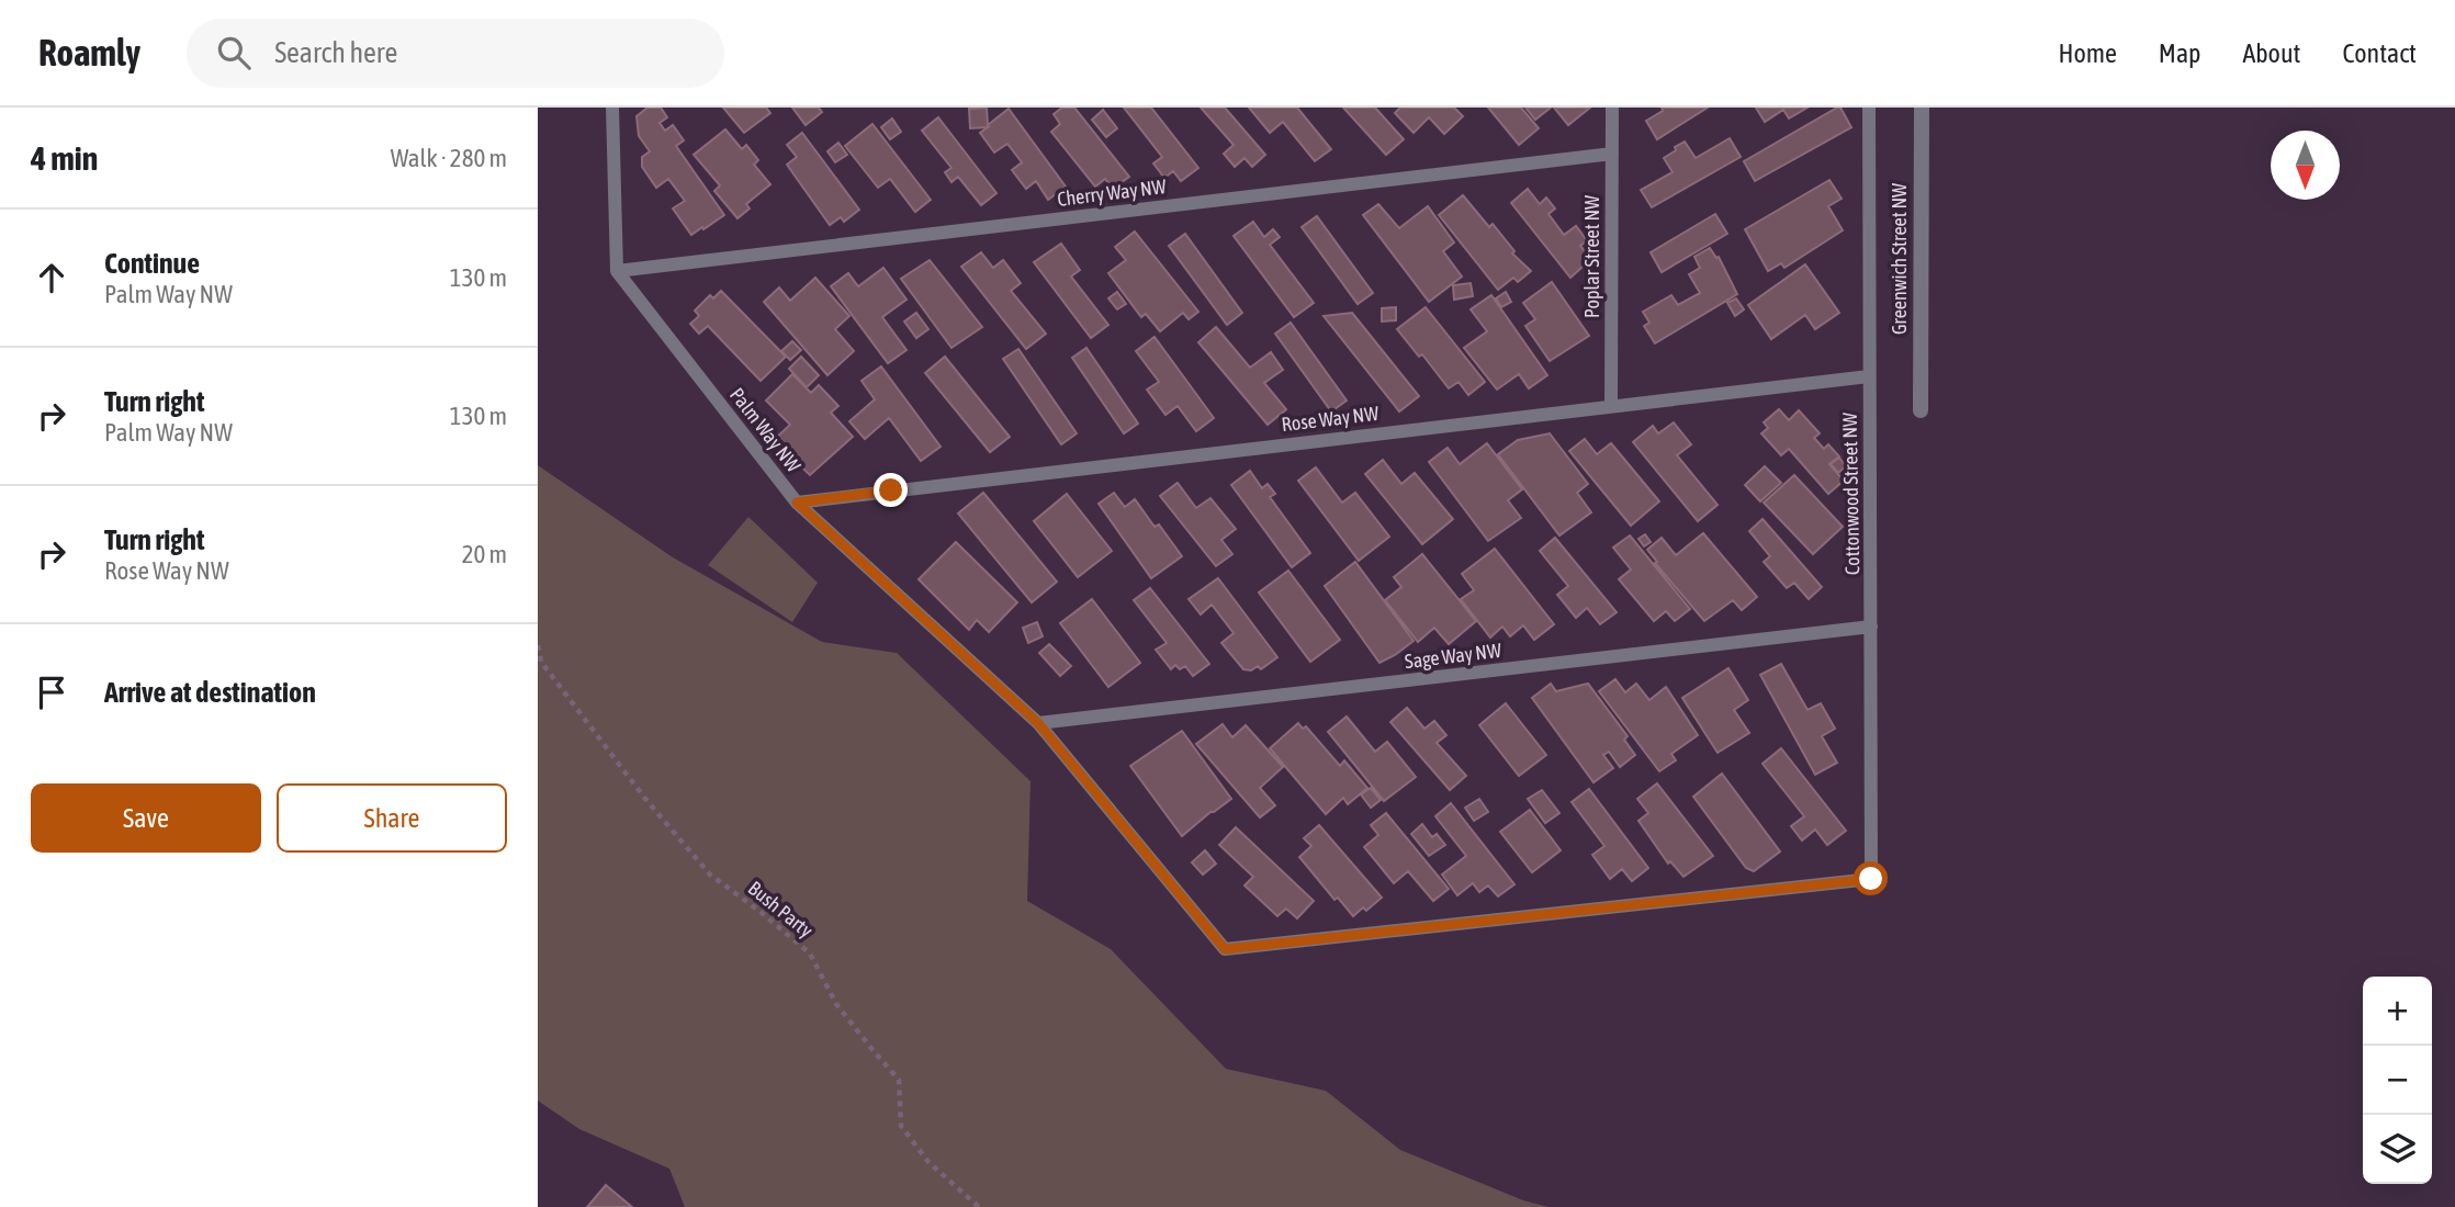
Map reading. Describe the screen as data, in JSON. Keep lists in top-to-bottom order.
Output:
{
  "streets": {
    "street": ["Greenwich Street NW"],
    "lane": [
      "Cherry Way NW",
      "Poplar Street NW",
      "Rose Way NW",
      "Palm Way NW",
      "Cottonwood Street NW",
      "Sage Way NW"
    ],
    "path": ["Bush Party"]
  },
  "crossings": [
    ["Cherry Way NW", "Poplar Street NW"],
    ["Cherry Way NW", "Palm Way NW"],
    ["Poplar Street NW", "Rose Way NW"],
    ["Rose Way NW", "Palm Way NW"],
    ["Rose Way NW", "Cottonwood Street NW"],
    ["Palm Way NW", "Cottonwood Street NW"],
    ["Palm Way NW", "Sage Way NW"],
    ["Cottonwood Street NW", "Sage Way NW"]
  ],
  "north": "bottom",
  "page": {
    "header": "Roamly",
    "search": "Search here",
    "nav": [
      "Home",
      "Map",
      "About",
      "Contact"
    ],
    "heading": ["4 min", "Walk · 280 m"],
    "list": [
      ["Continue", "Palm Way NW", "130 m"],
      ["Turn right", "Palm Way NW", "130 m"],
      ["Turn right", "Rose Way NW", "20 m"],
      "Arrive at destination"
    ],
    "buttons": ["Save", "Share"],
    "map_buttons": ["+", "−"]
  }
}
